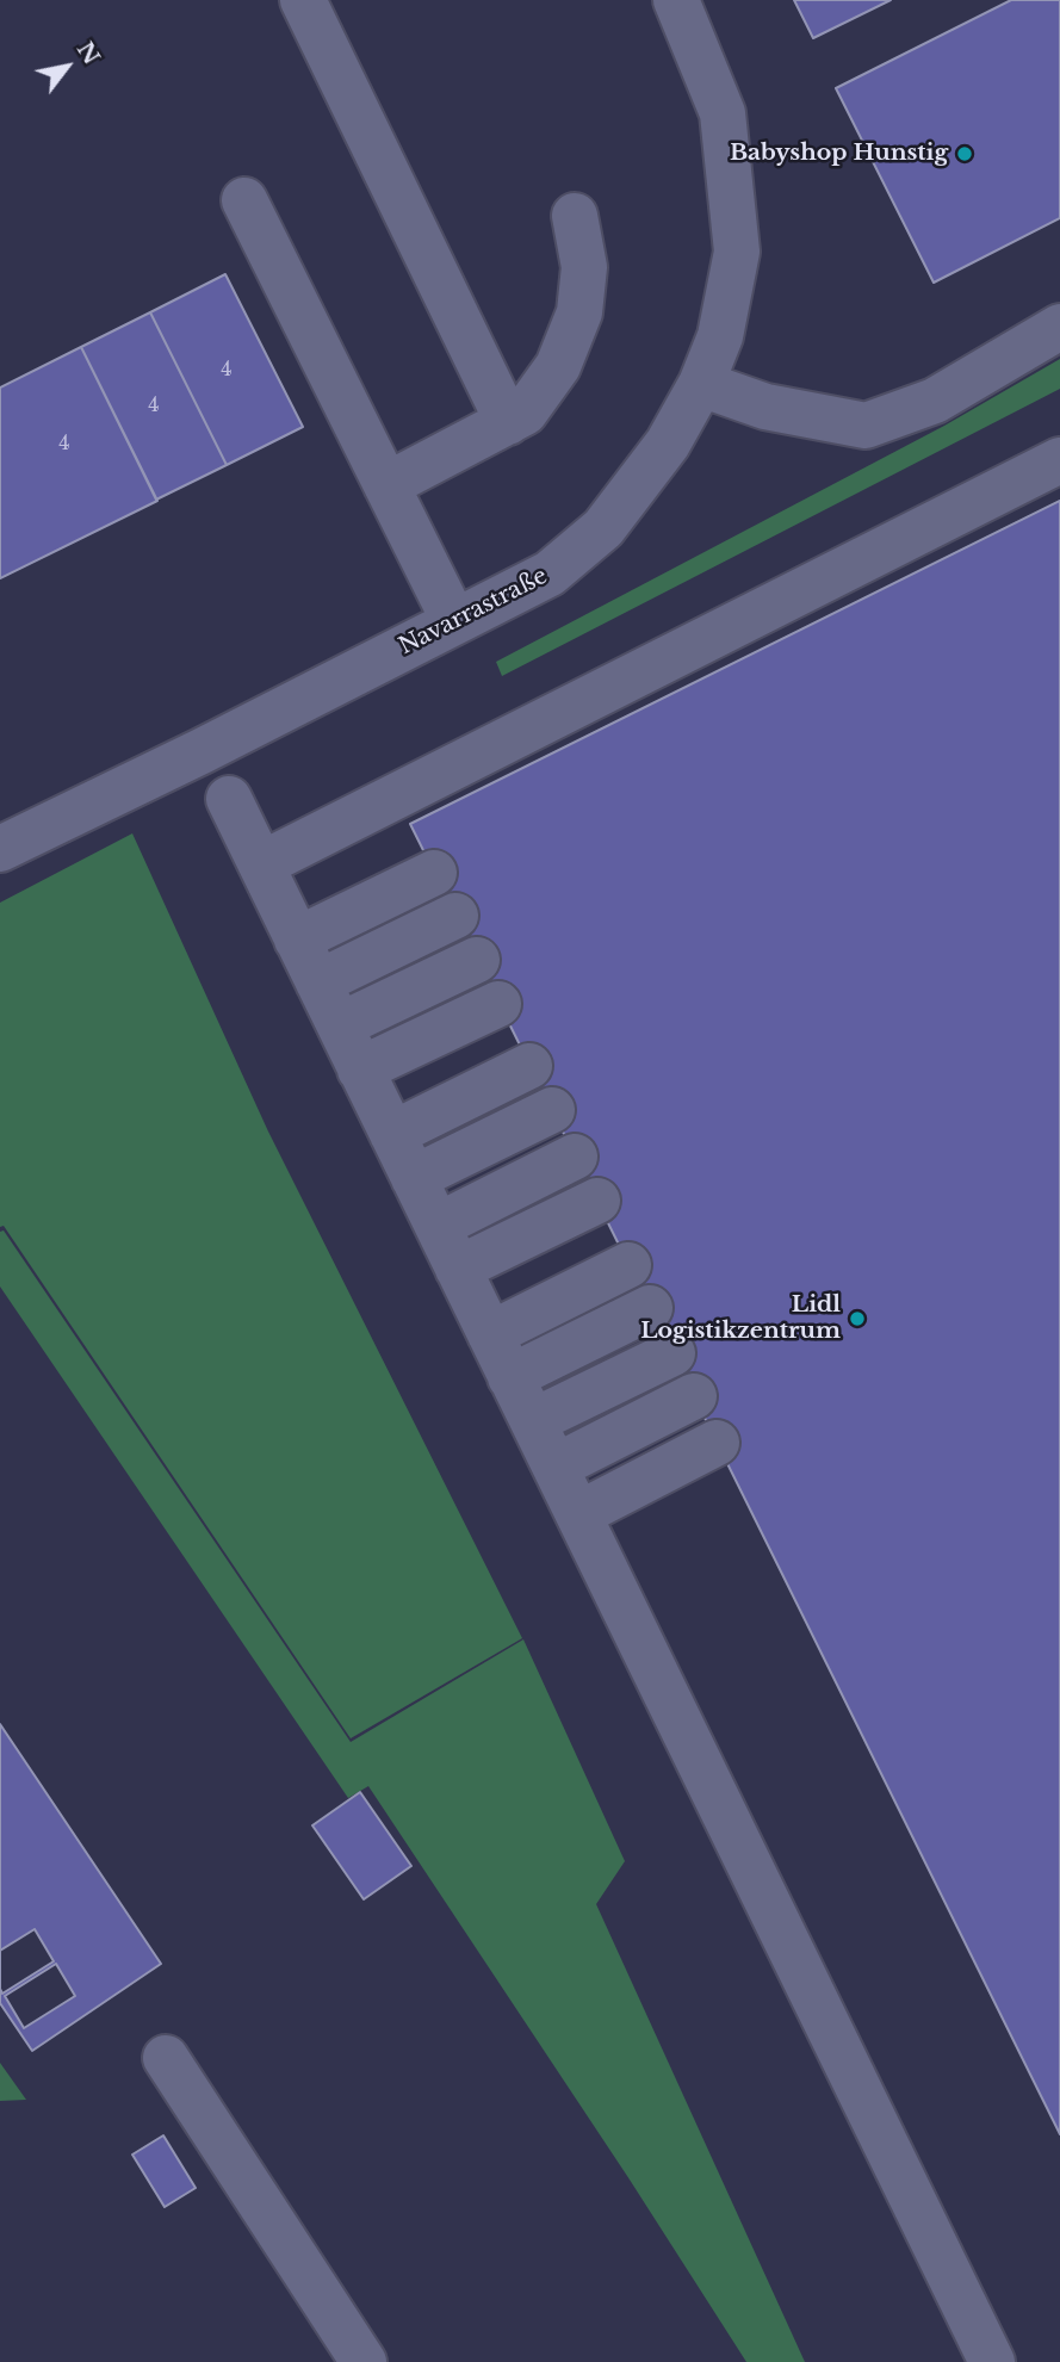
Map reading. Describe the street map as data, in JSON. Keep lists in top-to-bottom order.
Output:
{
  "streets": {
    "street": ["Navarrastraße"]
  },
  "places": ["Babyshop Hunstig", "Lidl Logistikzentrum"],
  "house_numbers": ["4", "4", "4"],
  "north": "top right"
}
